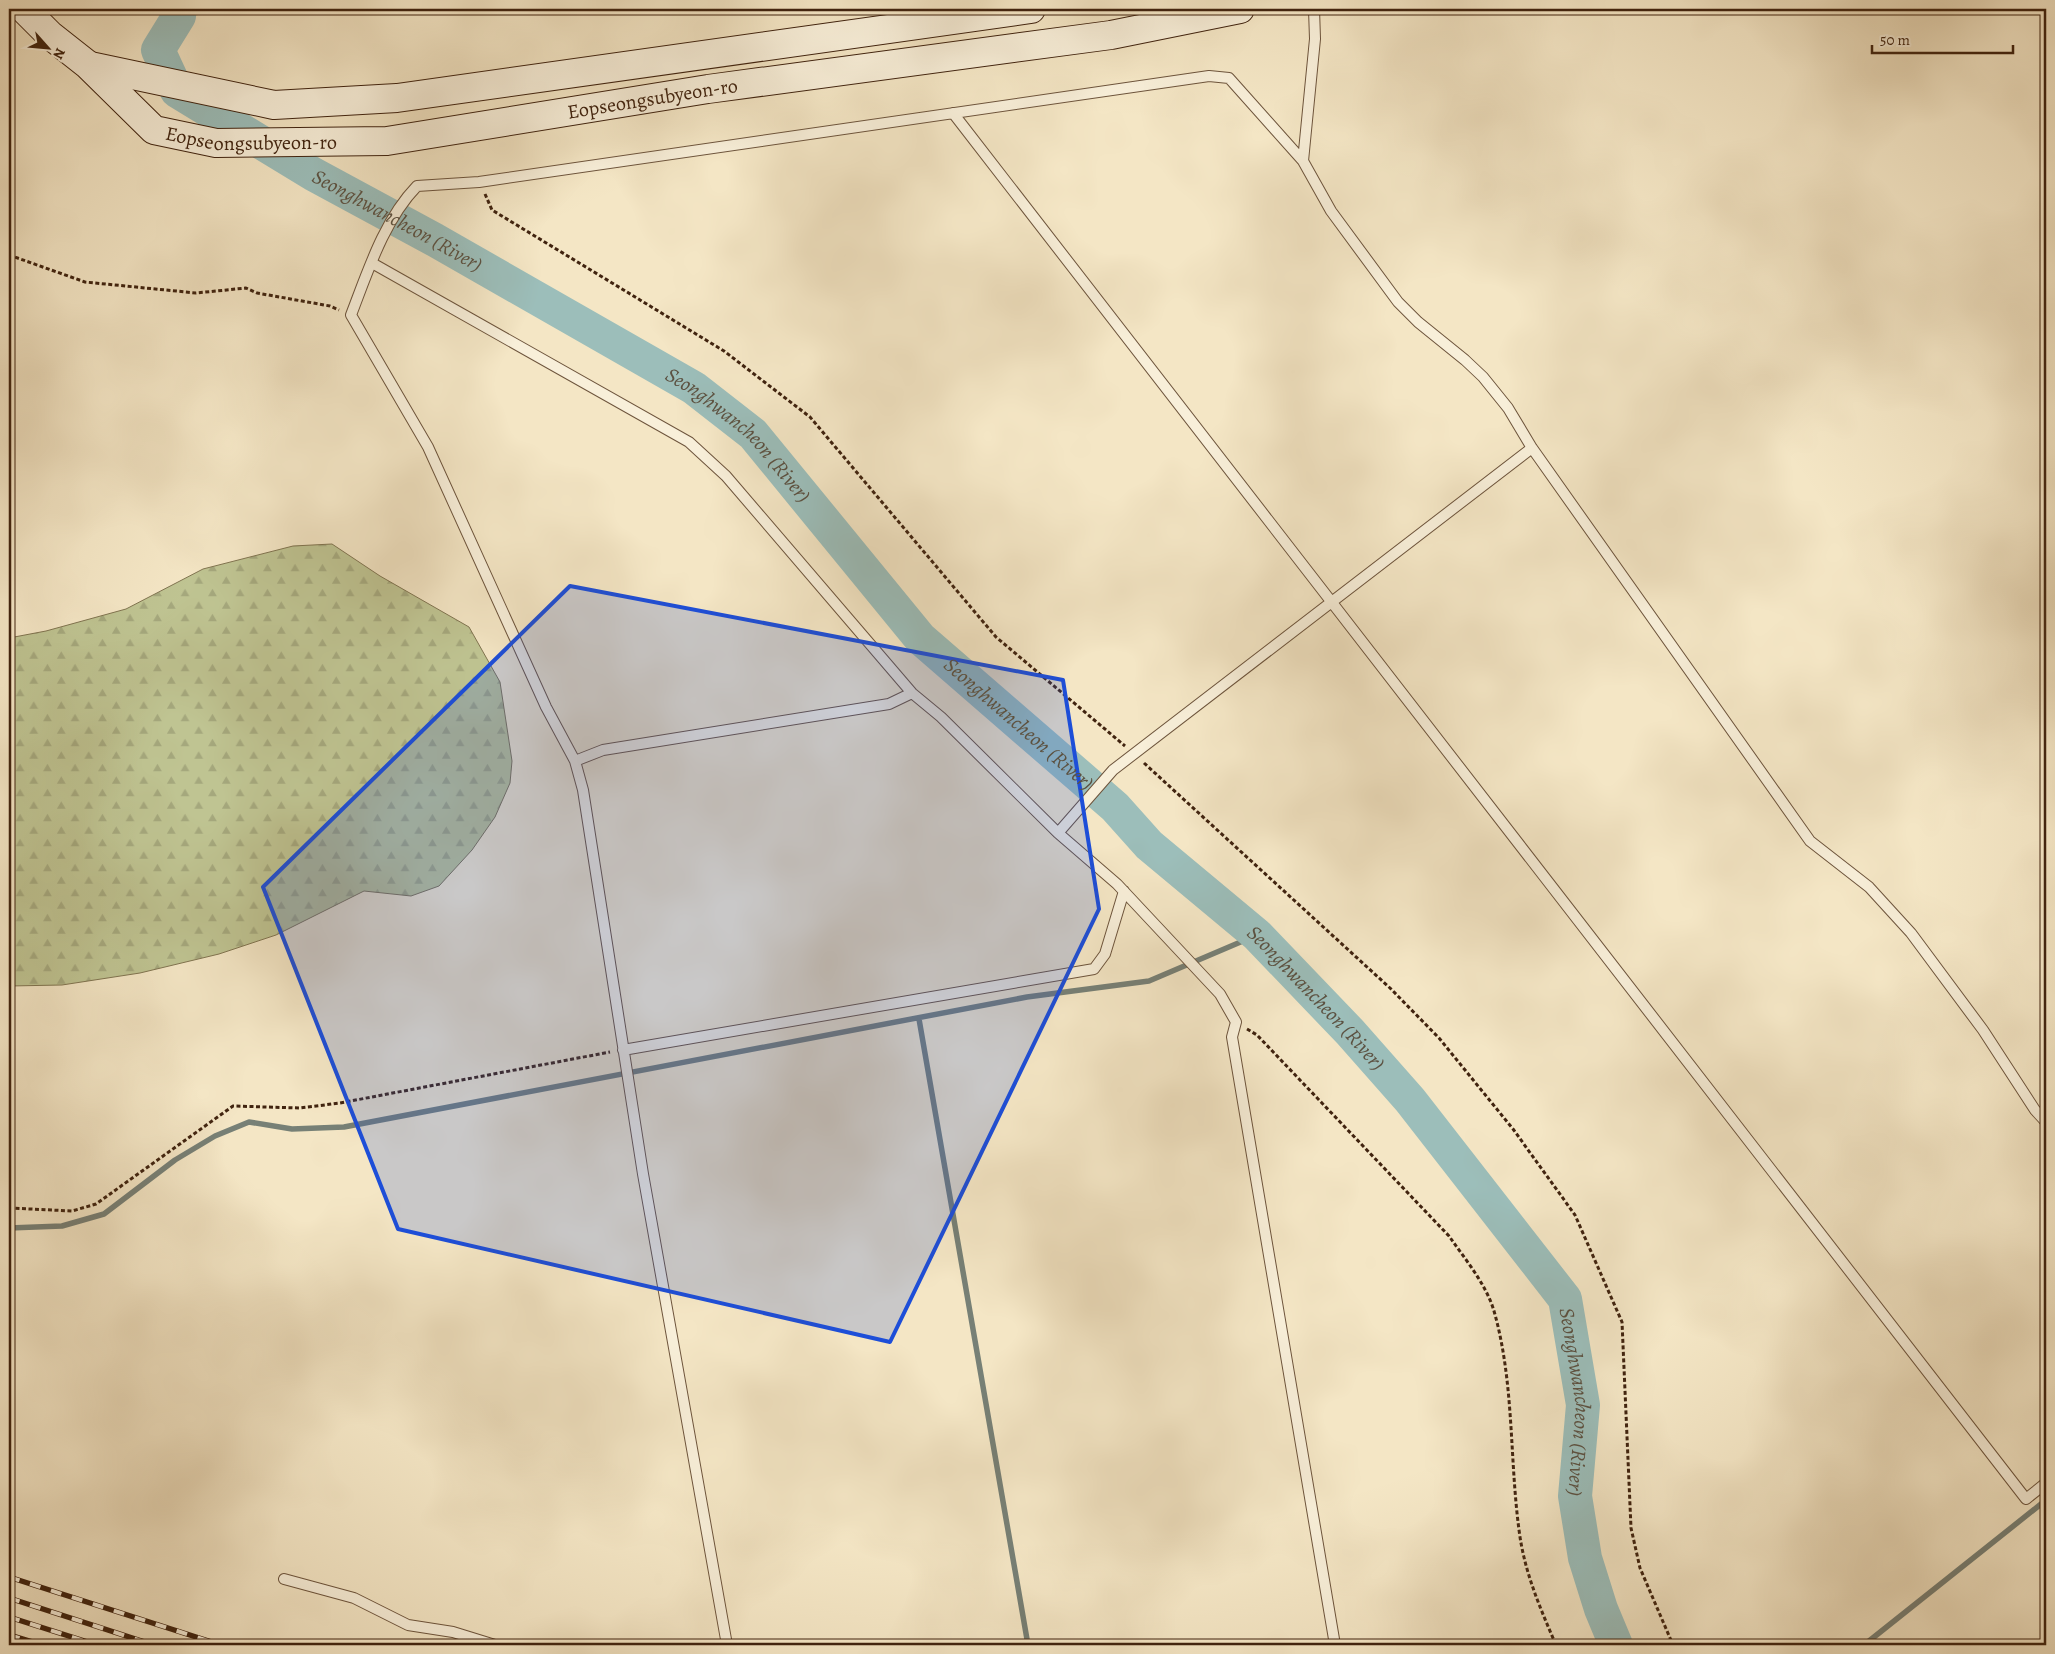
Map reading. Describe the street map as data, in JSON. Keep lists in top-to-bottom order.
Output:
{
  "streets": {
    "main road": ["Eopseongsubyeon-ro"]
  },
  "water": ["Seonghwancheon (River)"],
  "scale_bar": "50 m",
  "north": "bottom right"
}
